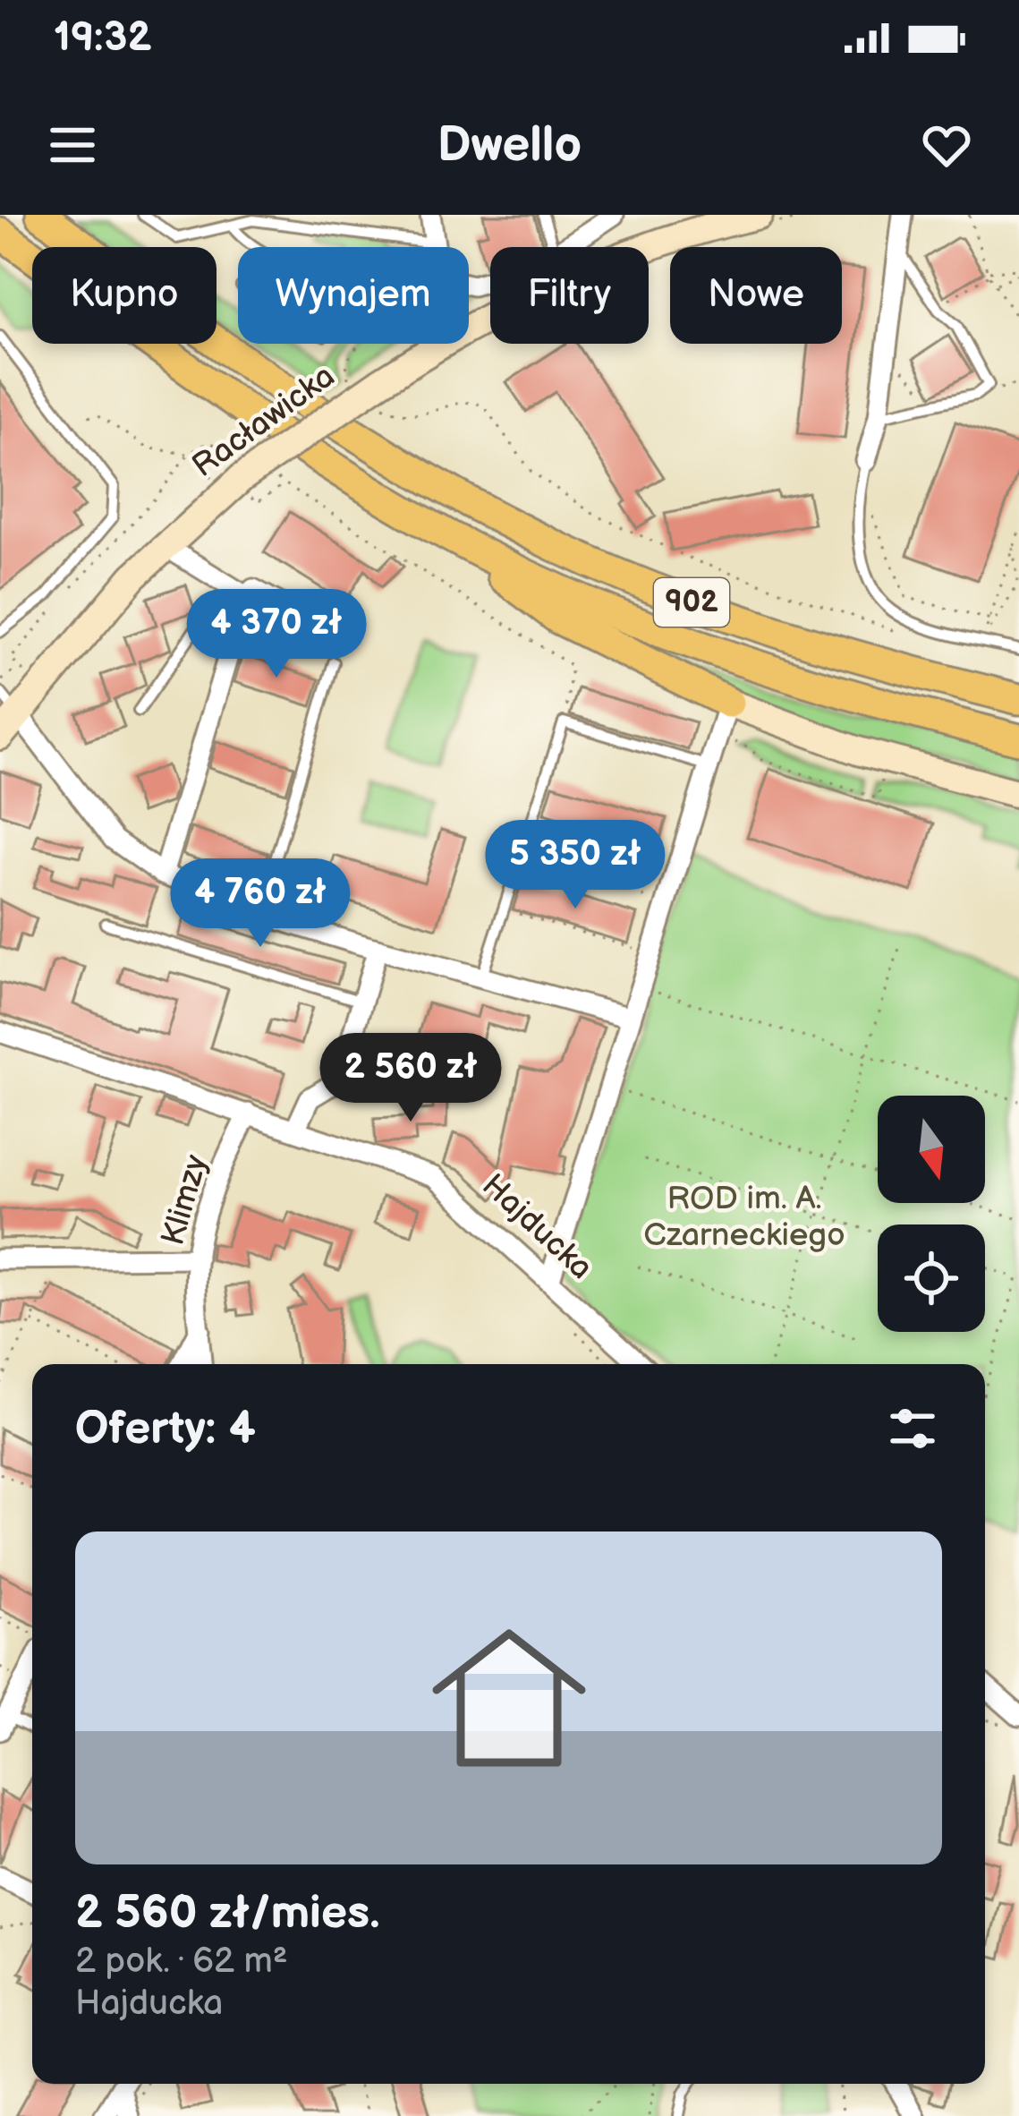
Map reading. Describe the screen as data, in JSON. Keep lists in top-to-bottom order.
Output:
{
  "streets": {
    "main road": ["902"],
    "street": ["Racławicka", "Klimzy", "Hajducka"]
  },
  "crossings": [
    ["Klimzy", "Hajducka"]
  ],
  "parks": ["ROD im. A. Czarneckiego"],
  "north": "bottom",
  "page": {
    "status": "19:32",
    "header": "Dwello",
    "chip": [
      "Kupno",
      "Wynajem",
      "Filtry",
      "Nowe"
    ],
    "price": [
      "4 370 zł",
      "5 350 zł",
      "4 760 zł",
      "2 560 zł"
    ],
    "heading": "Oferty: 4",
    "list": [
      {
        "name": "2 560 zł/mies.",
        "note": "2 pok. · 62 m² · Hajducka"
      }
    ]
  }
}
